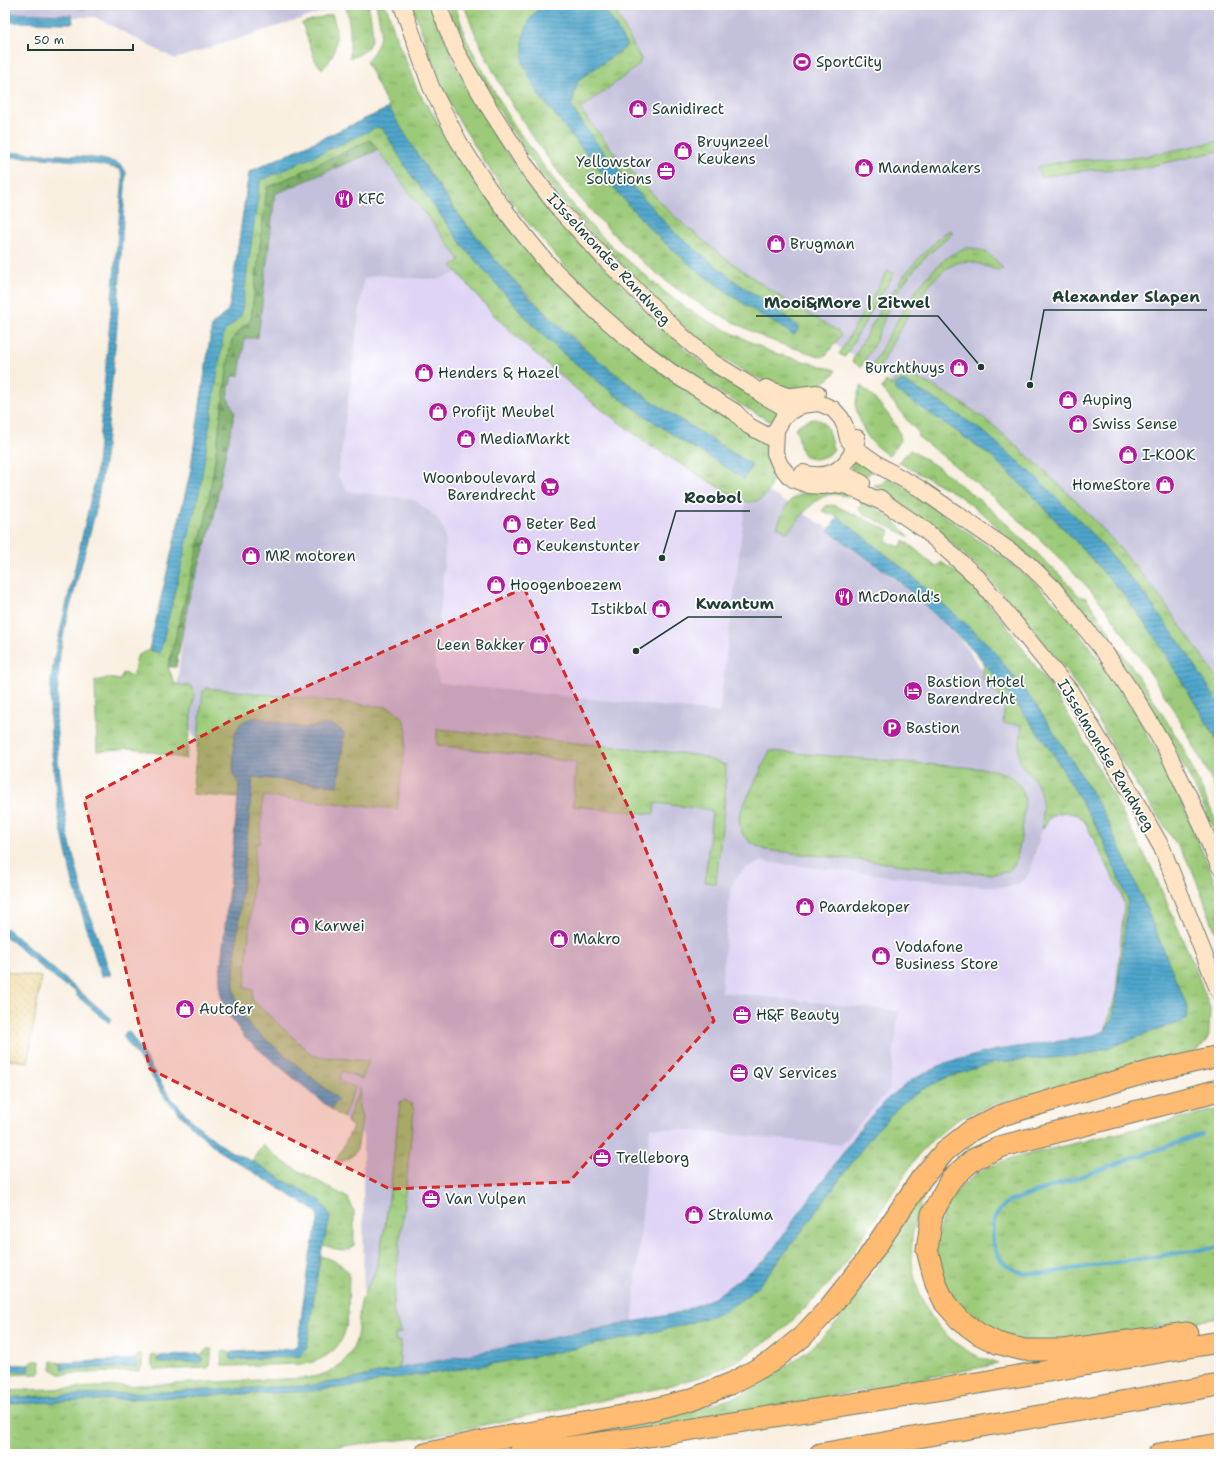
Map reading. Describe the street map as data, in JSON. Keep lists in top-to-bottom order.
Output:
{
  "streets": {
    "main road": ["IJsselmondse Randweg"]
  },
  "places": {
    "sports": ["SportCity"],
    "shop": [
      "Sanidirect",
      "Bruynzeel Keukens",
      "Mandemakers",
      "Brugman",
      "Burchthuys",
      "Henders & Hazel",
      "Auping",
      "Profijt Meubel",
      "Swiss Sense",
      "MediaMarkt",
      "I-KOOK",
      "HomeStore",
      "Beter Bed",
      "Keukenstunter",
      "MR motoren",
      "Hoogenboezem",
      "Istikbal",
      "Leen Bakker",
      "Paardekoper",
      "Karwei",
      "Makro",
      "Vodafone Business Store",
      "Autofer",
      "Straluma"
    ],
    "office": [
      "Yellowstar Solutions",
      "H&F Beauty",
      "QV Services",
      "Trelleborg",
      "Van Vulpen"
    ],
    "restaurant": ["KFC", "McDonald's"],
    "other": [
      "Mooi&More | Zitwel",
      "Alexander Slapen",
      "Roobol",
      "Kwantum"
    ],
    "supermarket": ["Woonboulevard Barendrecht"],
    "hotel": ["Bastion Hotel Barendrecht"],
    "parking": ["Bastion"]
  },
  "scale_bar": "50 m"
}
